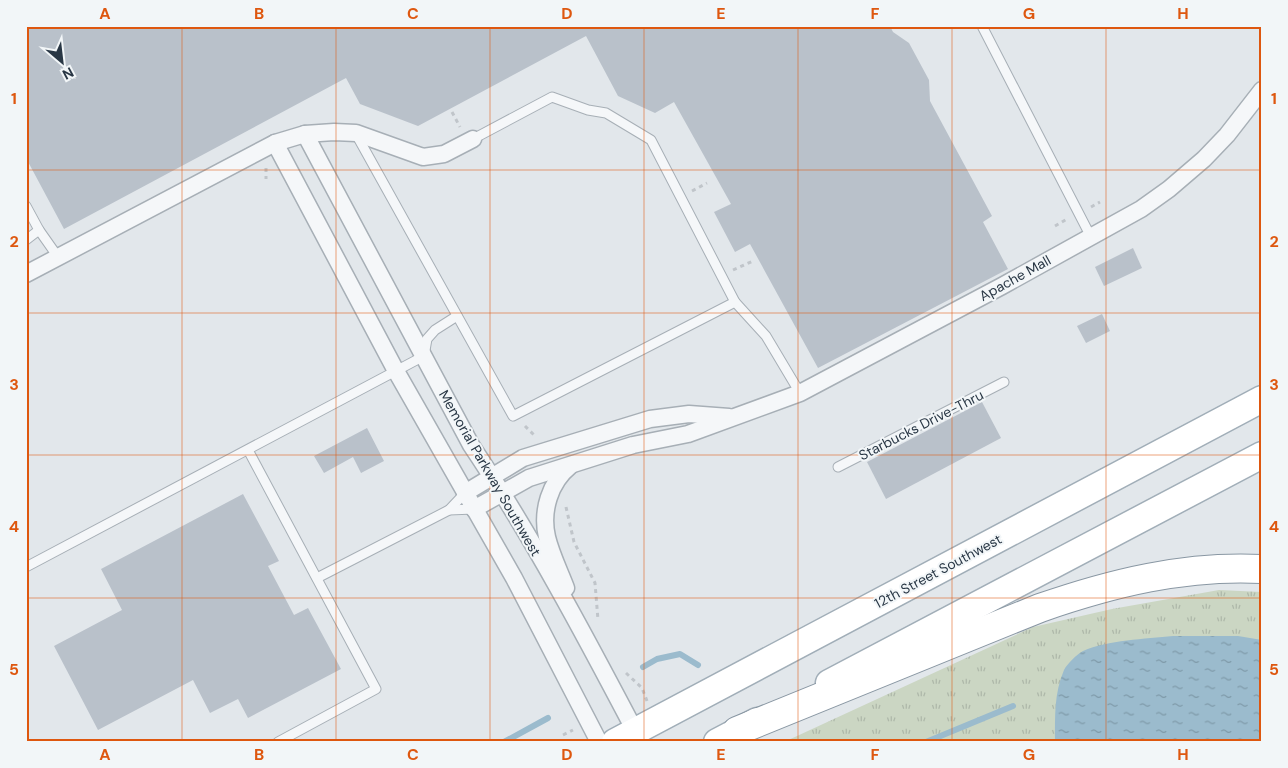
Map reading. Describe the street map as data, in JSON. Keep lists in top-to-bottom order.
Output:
{
  "streets": {
    "main road": ["12th Street Southwest"],
    "street": ["Apache Mall", "Memorial Parkway Southwest"],
    "lane": ["Starbucks Drive-Thru"]
  },
  "crossings": [
    ["Apache Mall", "Memorial Parkway Southwest"],
    ["Memorial Parkway Southwest", "12th Street Southwest"]
  ],
  "north": "bottom right",
  "grid": {
    "columns": [
      "A",
      "B",
      "C",
      "D",
      "E",
      "F",
      "G",
      "H"
    ],
    "rows": [
      "1",
      "2",
      "3",
      "4",
      "5"
    ]
  }
}
